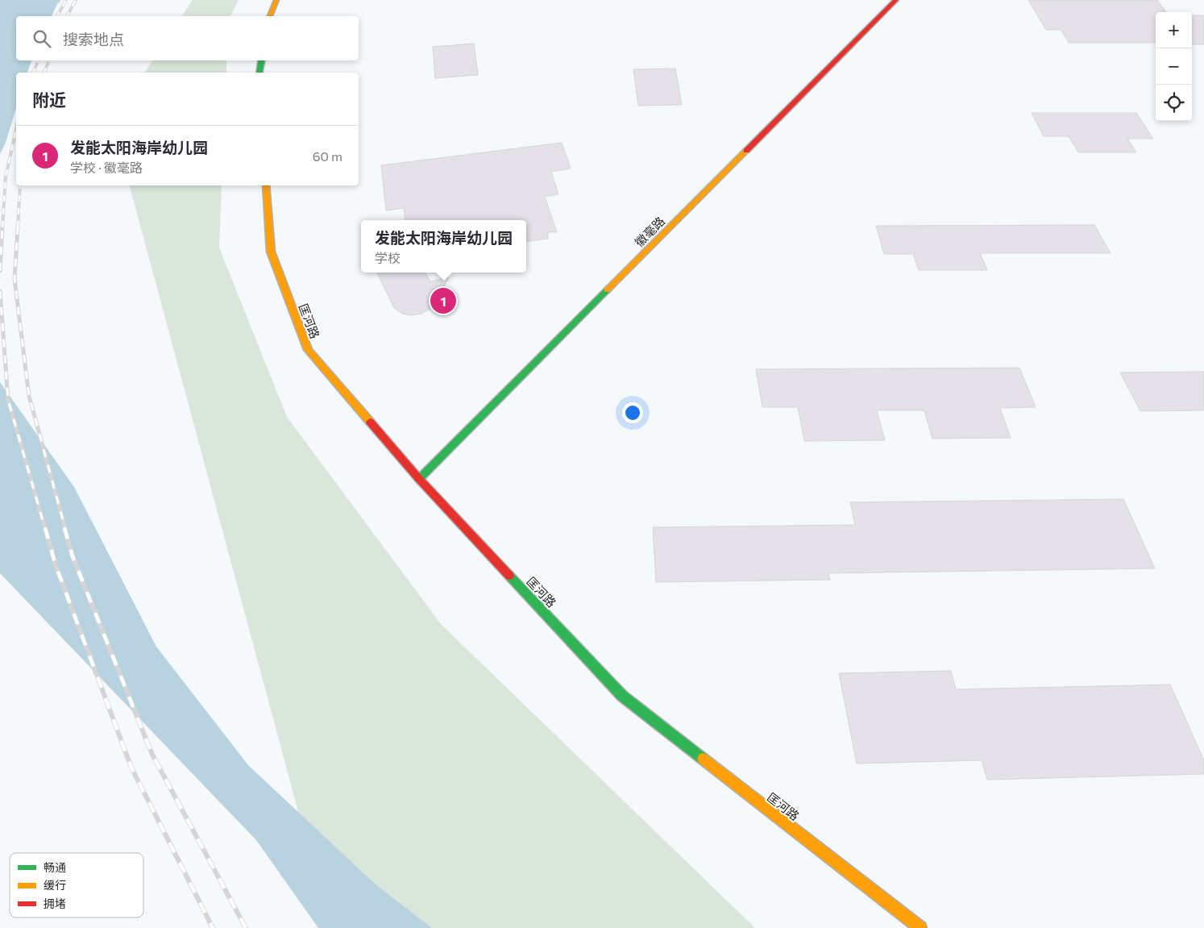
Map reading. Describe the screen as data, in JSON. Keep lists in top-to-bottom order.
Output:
{
  "streets": {
    "street": ["徽毫路", "匡河路"]
  },
  "crossings": [
    ["徽毫路", "匡河路"]
  ],
  "legend": ["畅通", "缓行", "拥堵"],
  "page": {
    "map_buttons": ["+", "−"],
    "search": "搜索地点",
    "heading": "附近",
    "list": [
      {
        "mark": "1",
        "name": "发能太阳海岸幼儿园",
        "note": "学校 · 徽毫路",
        "value": "60 m"
      }
    ],
    "popup": ["发能太阳海岸幼儿园", "学校"],
    "pins": "1"
  }
}
